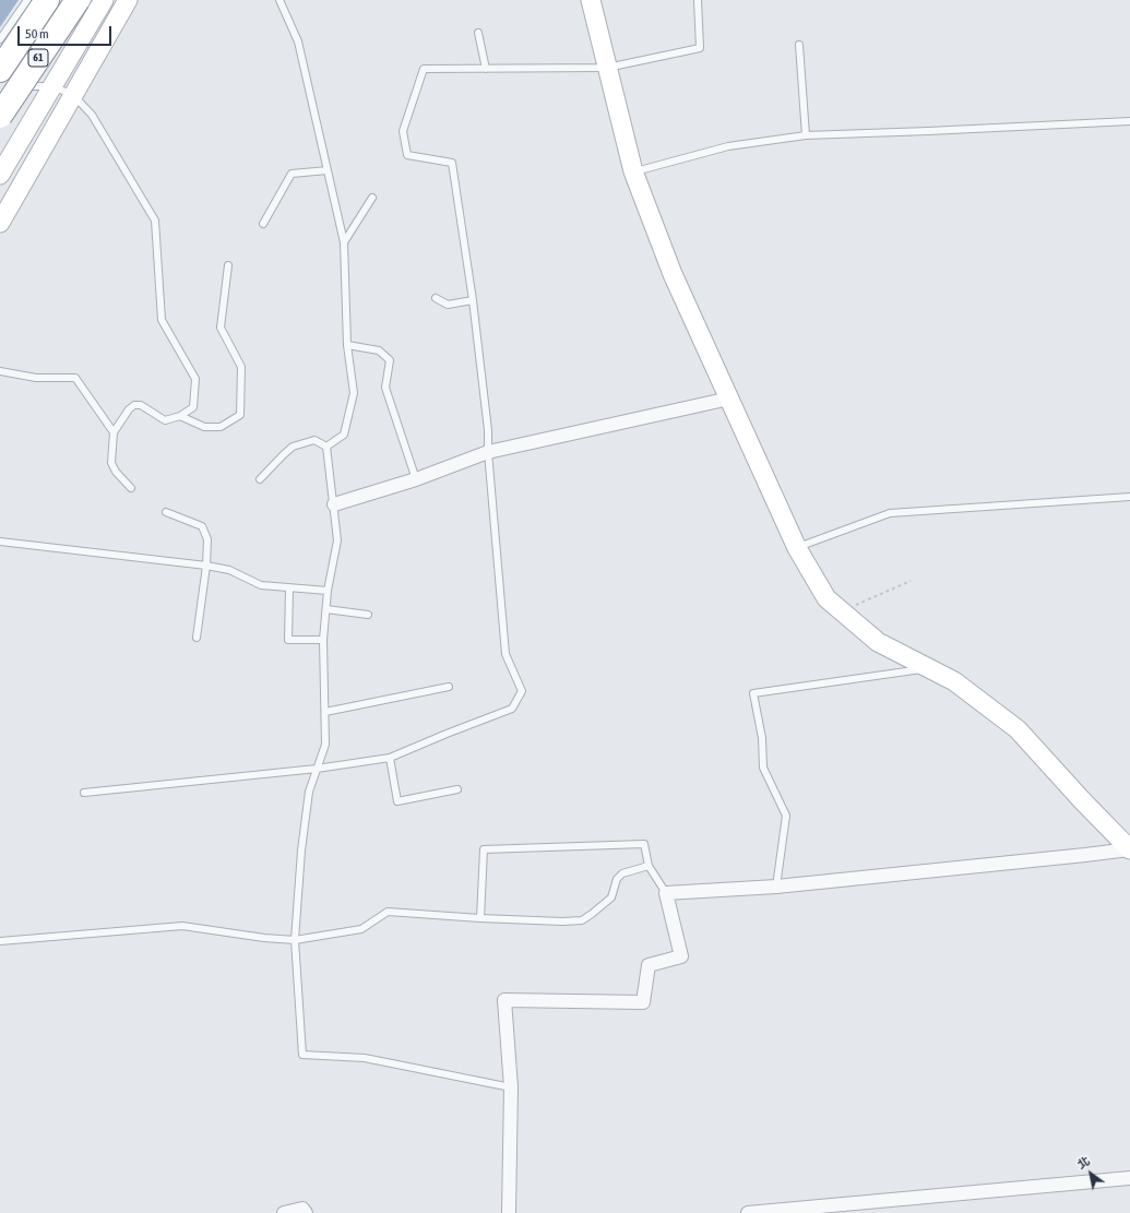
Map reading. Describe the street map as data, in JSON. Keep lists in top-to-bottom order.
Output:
{
  "streets": {
    "highway": ["61"]
  },
  "scale_bar": "50 m",
  "north": "top left"
}
